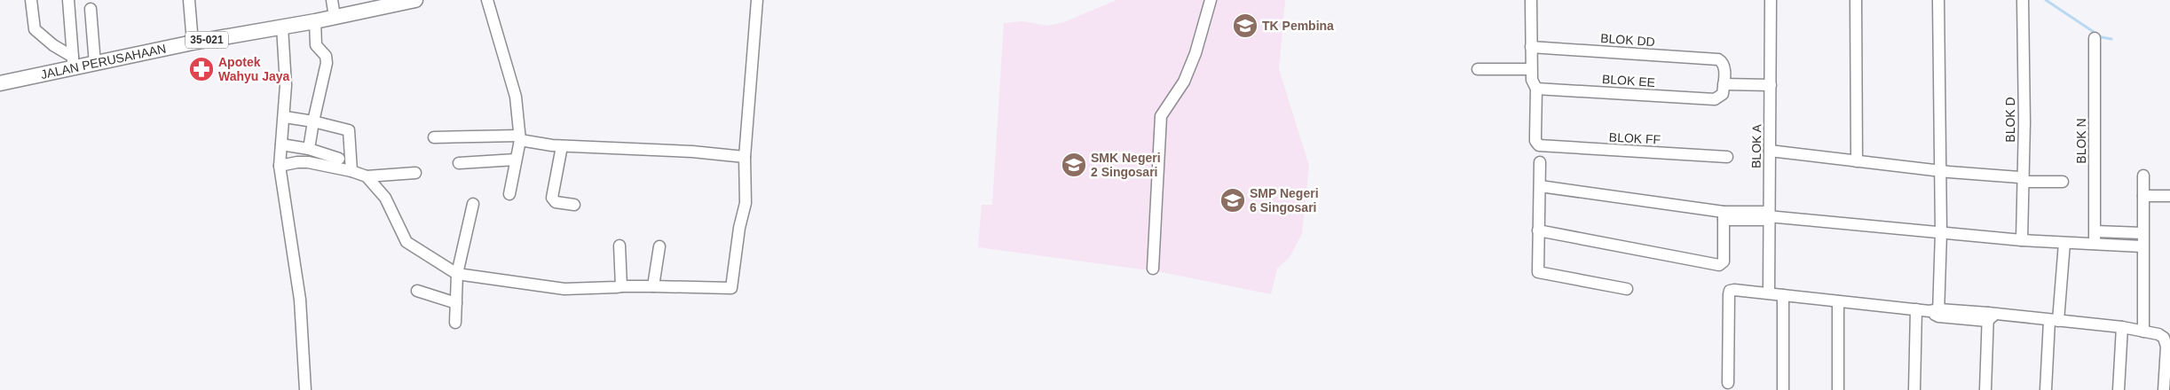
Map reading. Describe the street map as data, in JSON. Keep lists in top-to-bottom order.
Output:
{
  "streets": {
    "main road": ["35-021", "JALAN PERUSAHAAN"],
    "street": [
      "BLOK DD",
      "BLOK EE",
      "BLOK D",
      "BLOK FF",
      "BLOK N",
      "BLOK A"
    ]
  },
  "crossings": [
    ["BLOK DD", "BLOK EE"],
    ["BLOK EE", "BLOK FF"]
  ],
  "places": {
    "school or university": ["TK Pembina", "SMK Negeri 2 Singosari", "SMP Negeri 6 Singosari"],
    "pharmacy": ["Apotek Wahyu Jaya"]
  }
}
